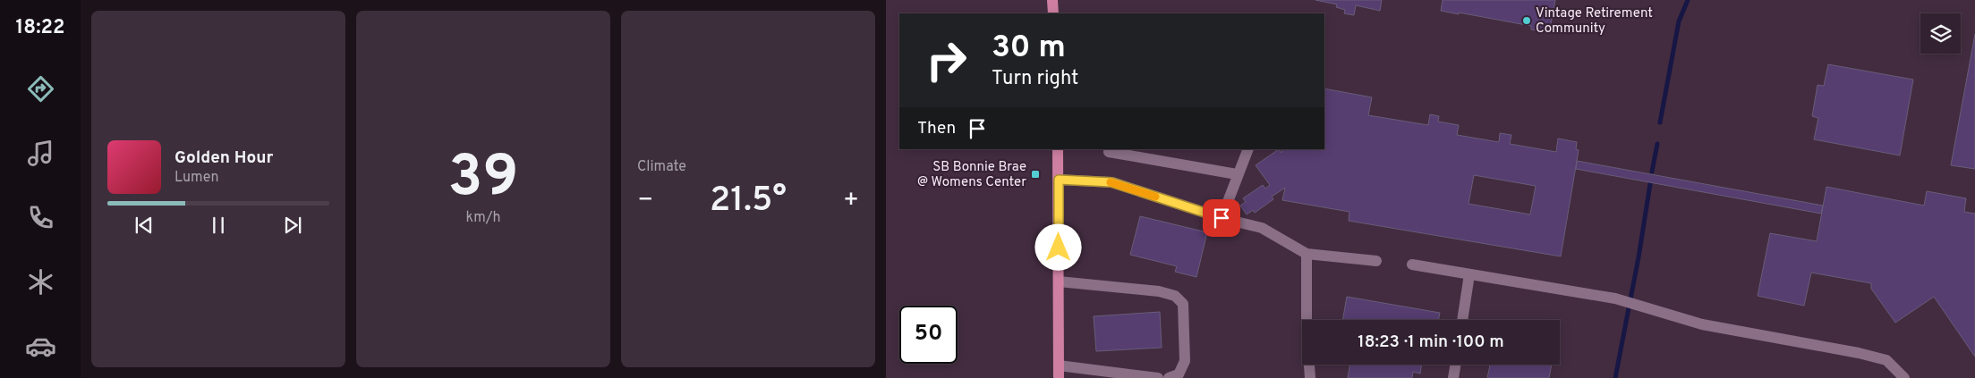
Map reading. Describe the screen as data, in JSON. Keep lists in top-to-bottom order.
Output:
{
  "places": {
    "other": ["Vintage Retirement Community"],
    "transit": ["SB Bonnie Brae @ Womens Center"]
  },
  "page": {
    "tabs": "18:22",
    "tile": [
      ["39", "km/h"],
      "Climate"
    ],
    "turn": ["30 m", "Turn right"],
    "then": "Then",
    "song": ["Golden Hour", "Lumen"],
    "heat": ["−", "21.5°", "+"],
    "limit": "50",
    "trip": "18:23 · 1 min · 100 m"
  }
}
